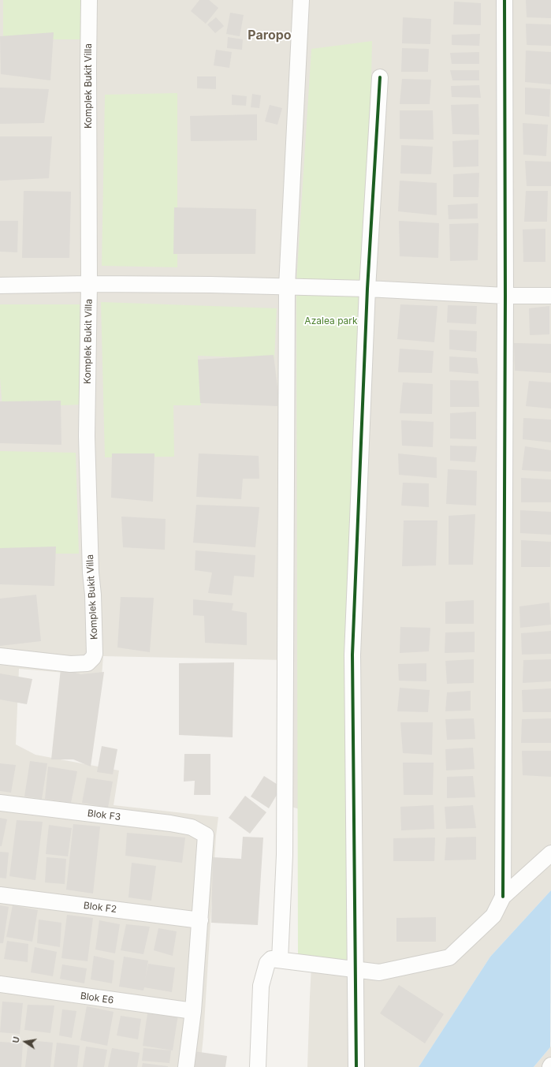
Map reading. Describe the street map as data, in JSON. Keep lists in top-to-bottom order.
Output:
{
  "streets": {
    "street": [
      "Komplek Bukit Villa",
      "Blok F3",
      "Blok F2",
      "Blok E6"
    ]
  },
  "crossings": [
    ["Blok F3", "Blok F2"]
  ],
  "districts": ["Paropo"],
  "parks": ["Azalea park"],
  "north": "left"
}
